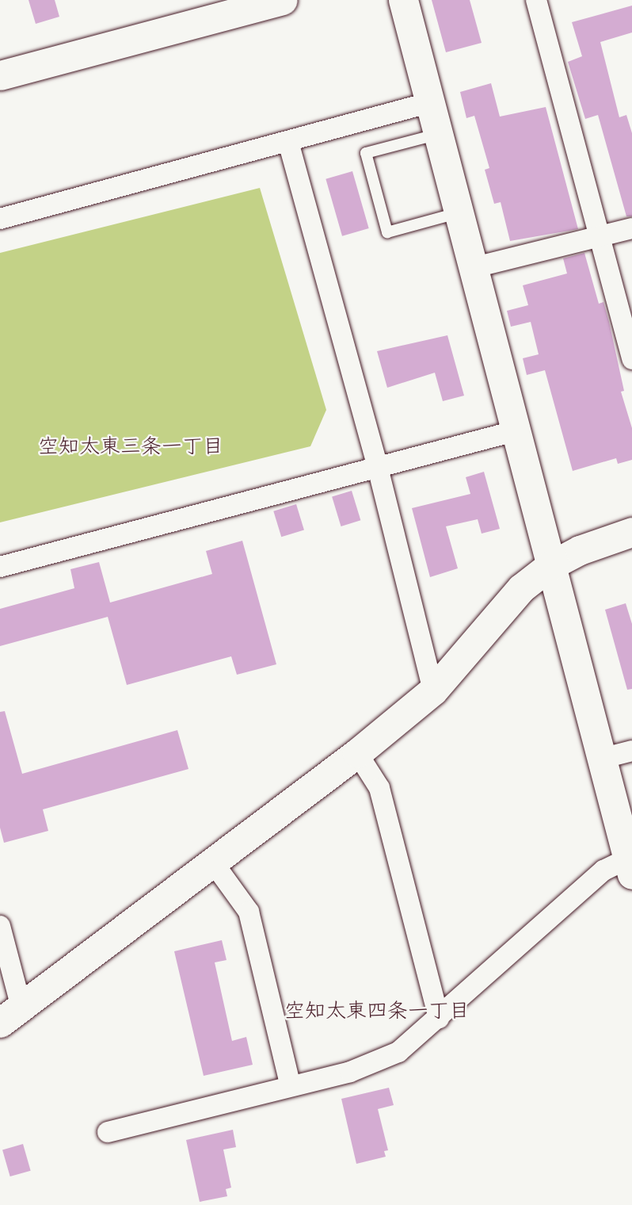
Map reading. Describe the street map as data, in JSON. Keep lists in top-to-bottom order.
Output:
{
  "districts": ["空知太東三条一丁目", "空知太東四条一丁目"]
}
